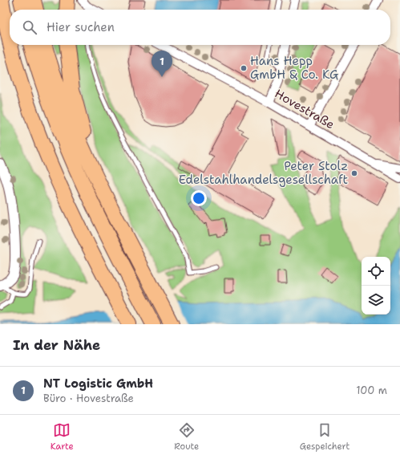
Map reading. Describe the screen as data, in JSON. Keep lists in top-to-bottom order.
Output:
{
  "streets": {
    "street": ["Hovestraße"]
  },
  "places": ["Hans Hepp GmbH & Co. KG", "Peter Stolz Edelstahlhandelsgesellschaft"],
  "page": {
    "search": "Hier suchen",
    "pins": "1",
    "heading": "In der Nähe",
    "list": [
      {
        "mark": "1",
        "name": "NT Logistic GmbH",
        "note": "Büro · Hovestraße",
        "value": "100 m"
      }
    ],
    "nav": ["Karte", "Route", "Gespeichert"]
  }
}
